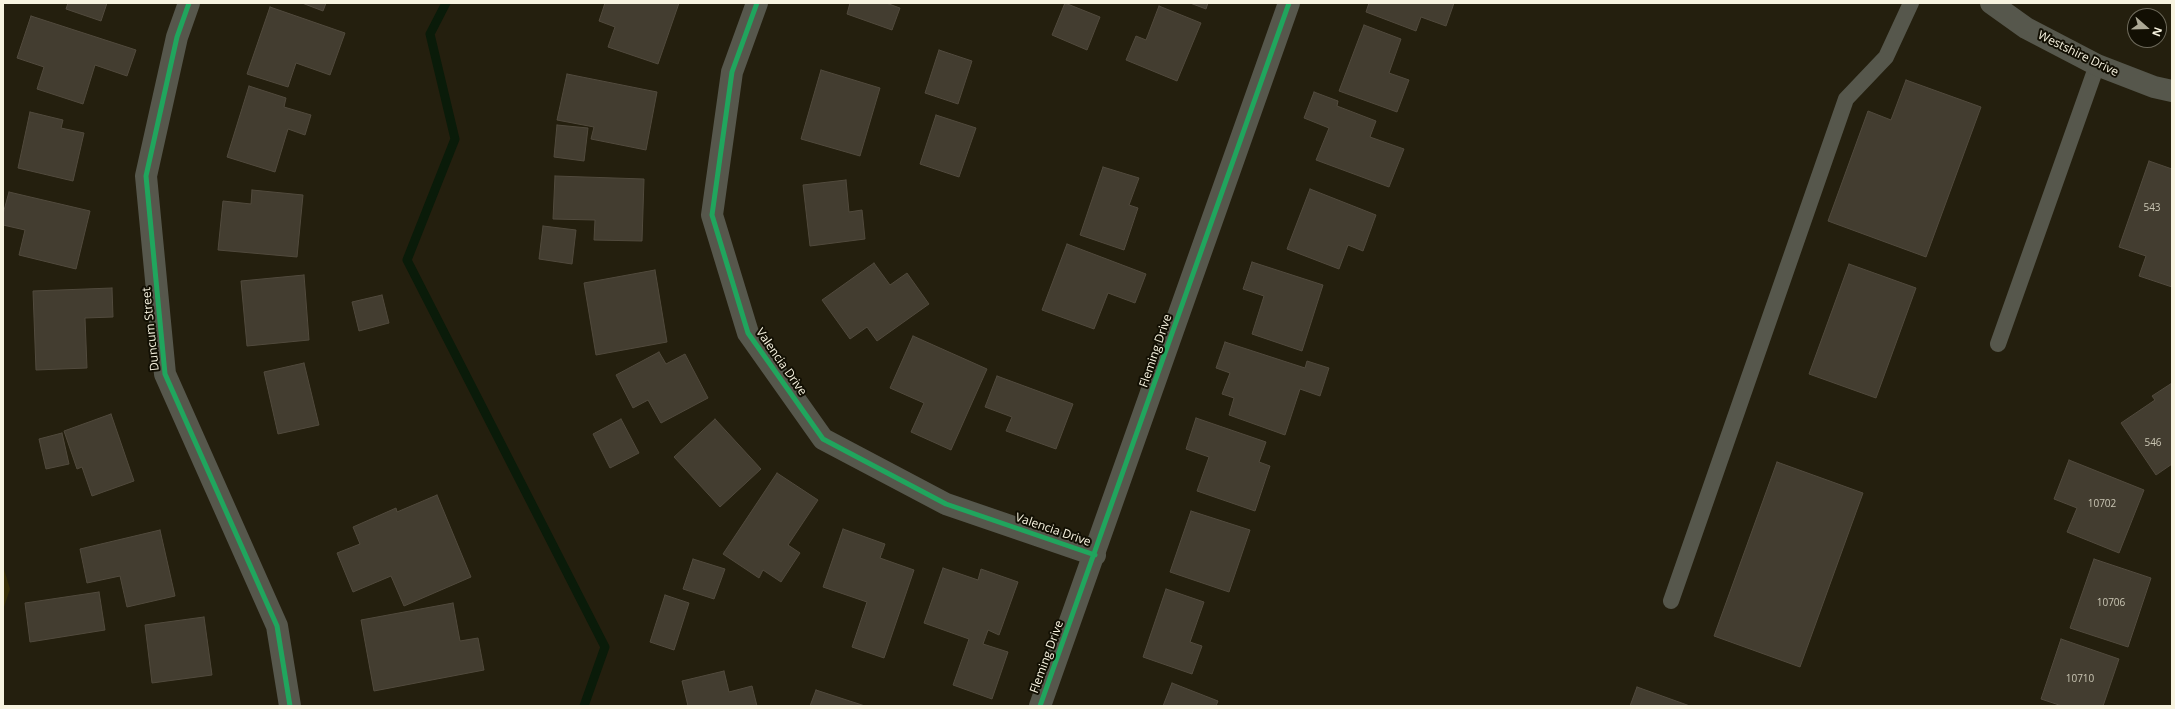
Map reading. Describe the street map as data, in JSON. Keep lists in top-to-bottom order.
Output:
{
  "streets": {
    "street": [
      "Westshire Drive",
      "Duncum Street",
      "Fleming Drive",
      "Valencia Drive"
    ]
  },
  "crossings": [
    ["Fleming Drive", "Valencia Drive"]
  ],
  "house_numbers": [
    "543",
    "546",
    "10702",
    "10706",
    "10710"
  ],
  "north": "right"
}
